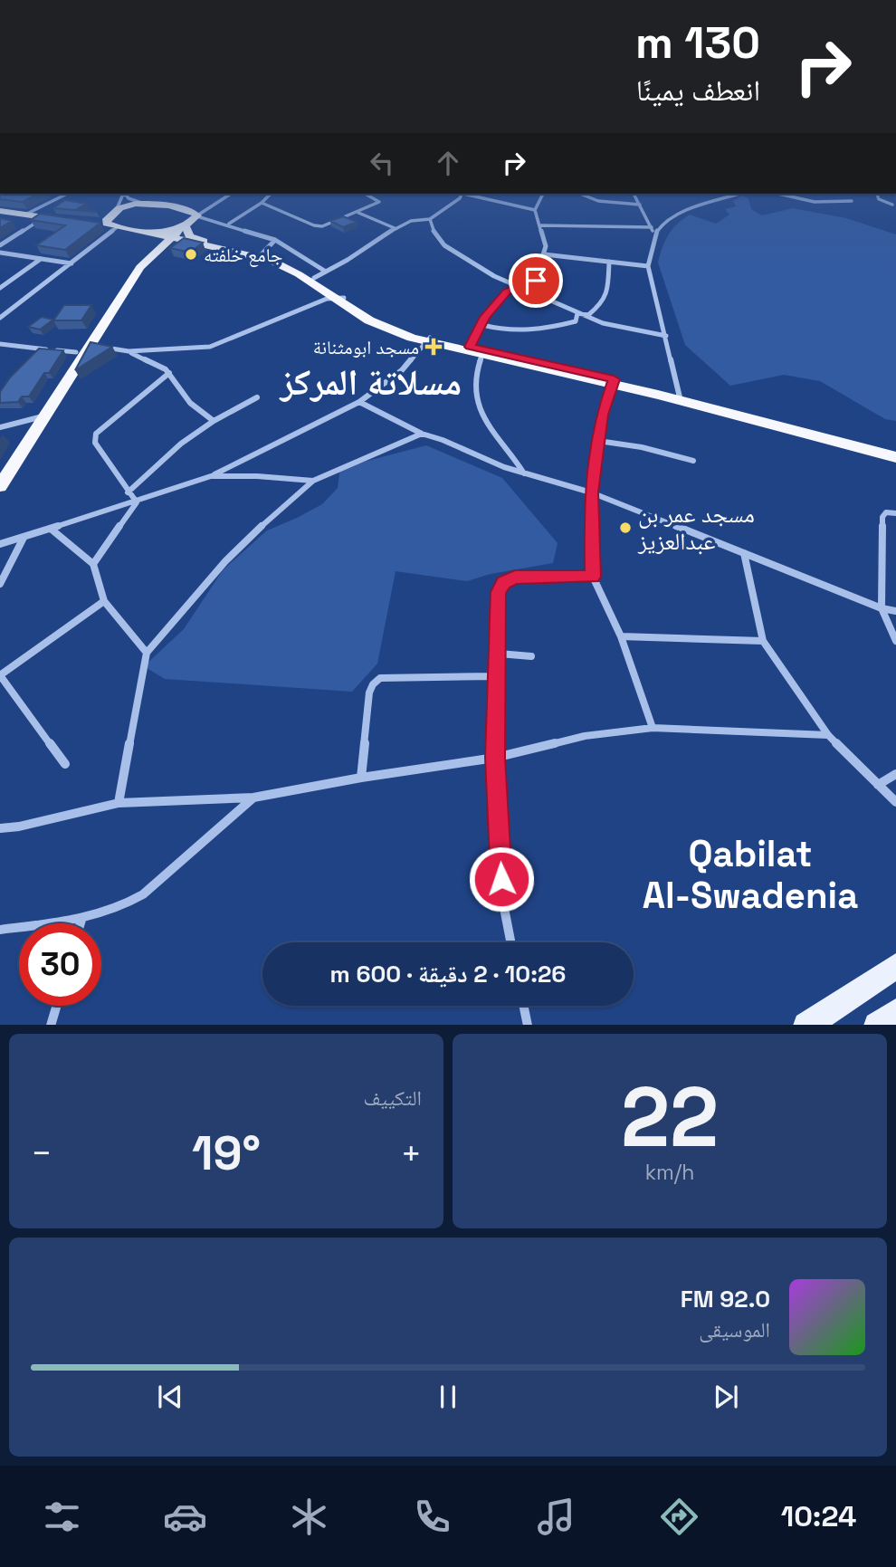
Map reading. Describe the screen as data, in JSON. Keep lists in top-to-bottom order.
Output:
{
  "districts": ["مسلاتة المركز", "Qabilat Al-Swadenia"],
  "places": {
    "other": ["جامع خلفته", "مسجد عمر بن عبدالعزيز"],
    "health": ["مسجد ابومثنانة"]
  },
  "page": {
    "turn": ["130 m", "انعطف يمينًا"],
    "limit": "30",
    "trip": "10:26 · 2 دقيقة · 600 m",
    "tile": [
      ["22", "km/h"],
      "التكييف"
    ],
    "heat": ["−", "19°", "+"],
    "song": ["92.0 FM", "الموسيقى"],
    "tabs": "10:24"
  }
}
